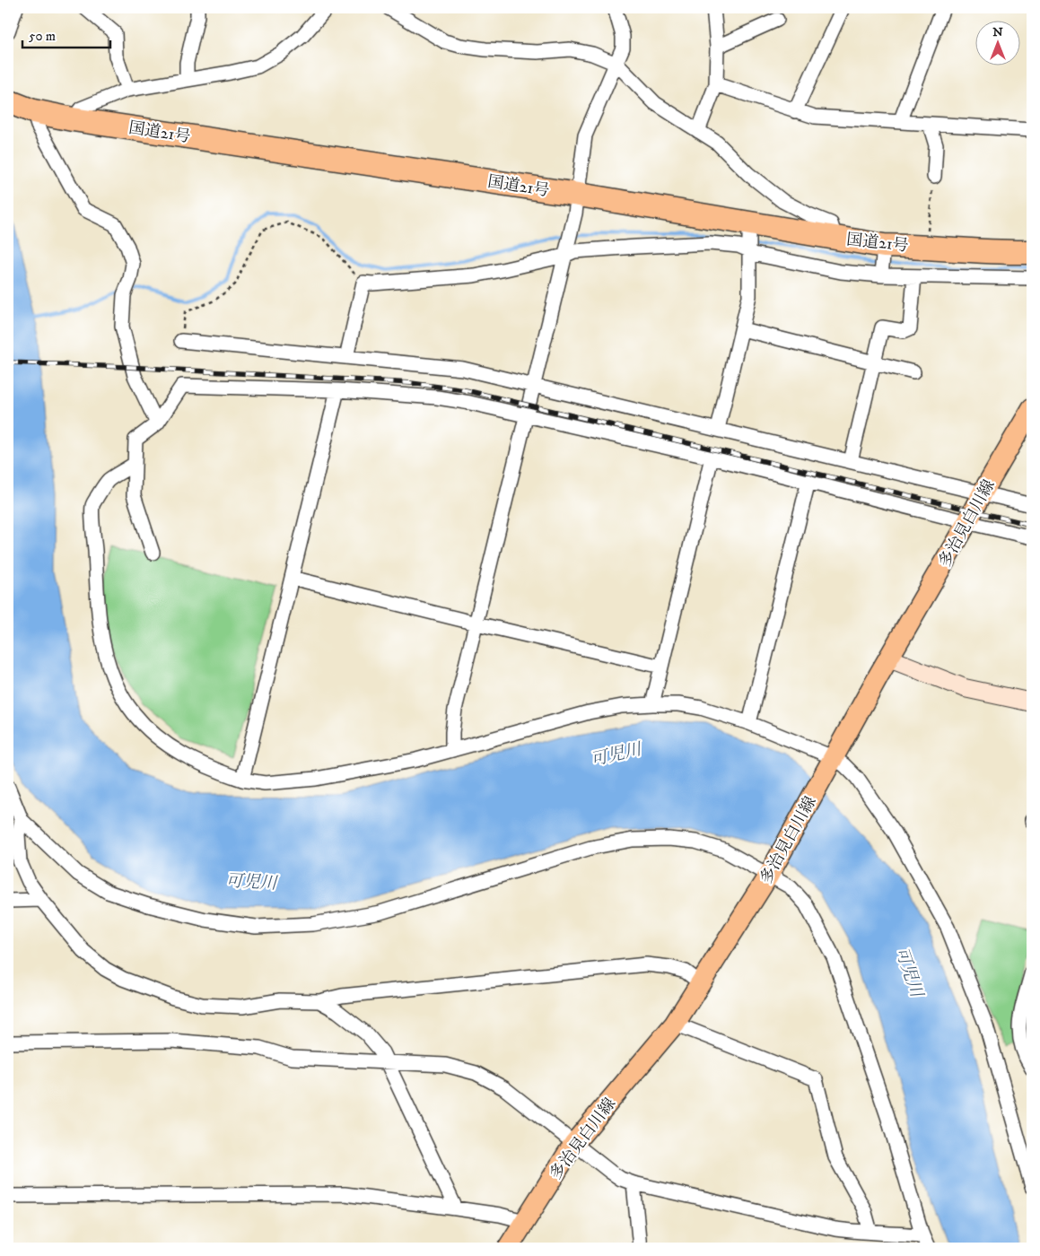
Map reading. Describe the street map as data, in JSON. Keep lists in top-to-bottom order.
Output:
{
  "streets": {
    "highway": ["国道21号"],
    "main road": ["多治見白川線"]
  },
  "water": ["可児川"],
  "scale_bar": "50 m",
  "north": "top"
}
